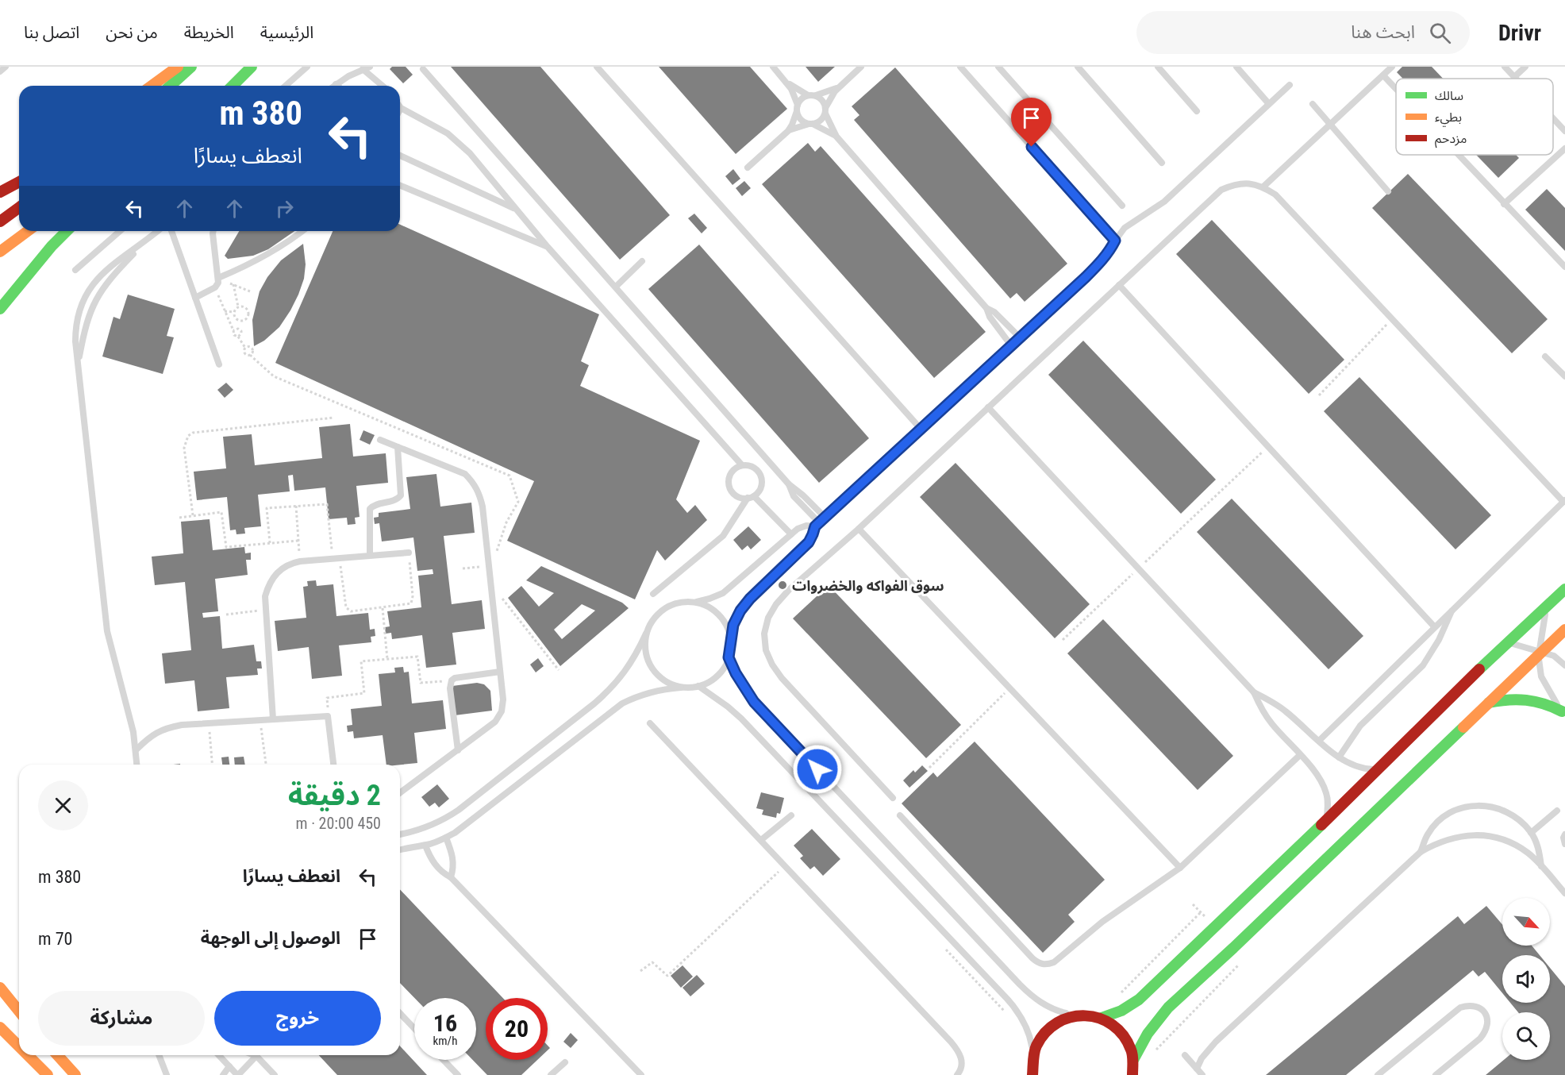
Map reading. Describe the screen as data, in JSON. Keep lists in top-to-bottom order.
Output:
{
  "places": ["سوق الفواكه والخضروات"],
  "legend": ["سالك", "بطيء", "مزدحم"],
  "north": "bottom right",
  "page": {
    "header": "Drivr",
    "search": "ابحث هنا",
    "nav": [
      "الرئيسية",
      "الخريطة",
      "من نحن",
      "اتصل بنا"
    ],
    "turn": ["380 m", "انعطف يسارًا"],
    "heading": ["2 دقيقة", "450 m · 20:00"],
    "list": [
      {
        "name": "انعطف يسارًا",
        "value": "380 m"
      },
      {
        "name": "الوصول إلى الوجهة",
        "value": "70 m"
      }
    ],
    "buttons": ["خروج", "مشاركة"],
    "speed": "16 km/h",
    "limit": "20"
  }
}
